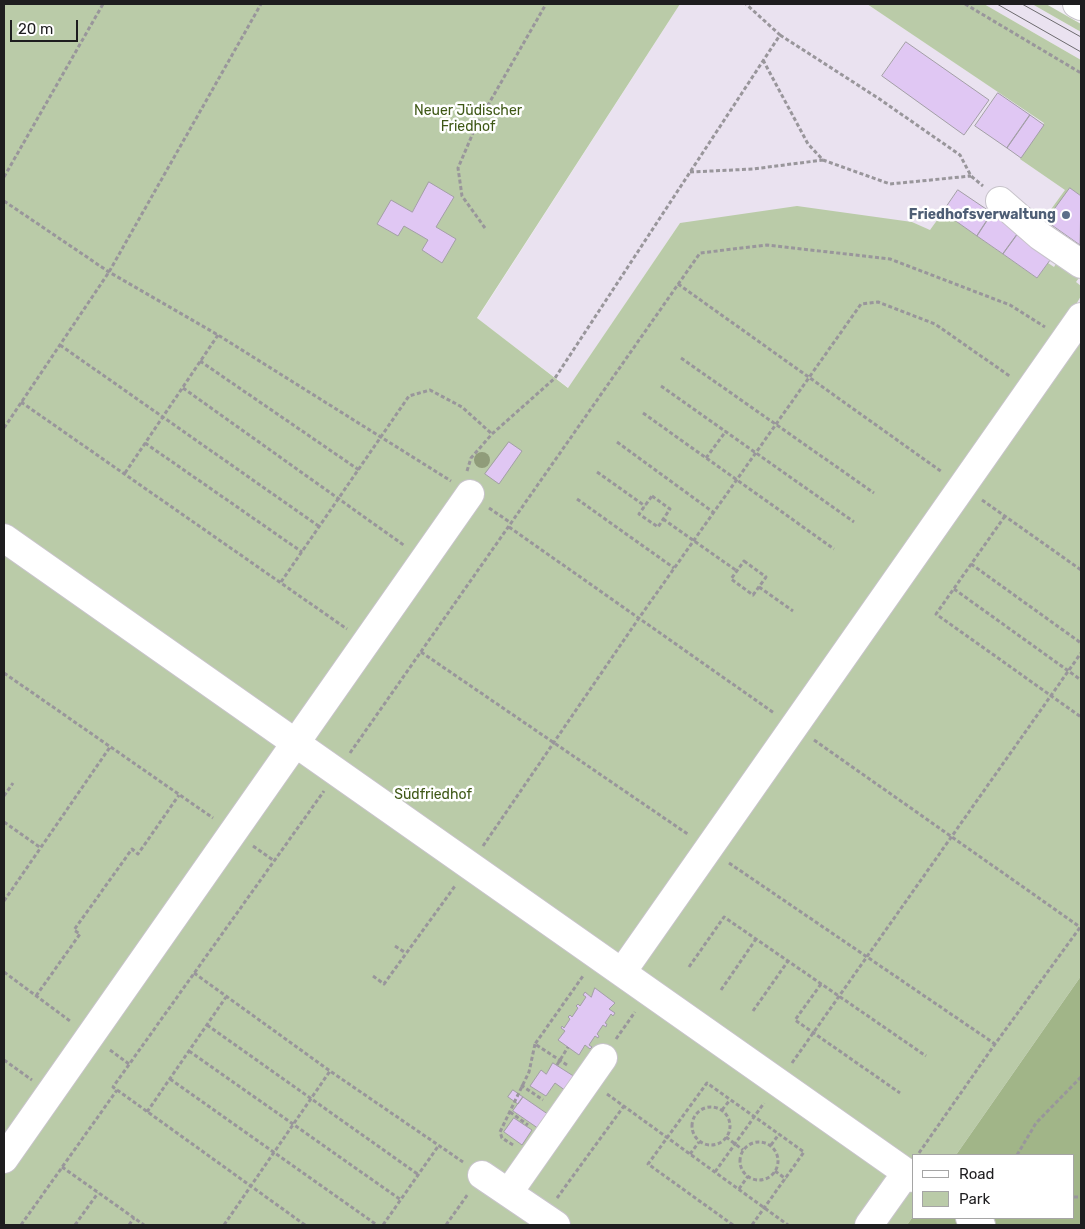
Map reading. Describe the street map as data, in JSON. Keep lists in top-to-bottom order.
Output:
{
  "parks": ["Neuer Jüdischer Friedhof", "Südfriedhof"],
  "places": ["Friedhofsverwaltung"],
  "legend": ["Road", "Park"],
  "scale_bar": "20 m"
}
